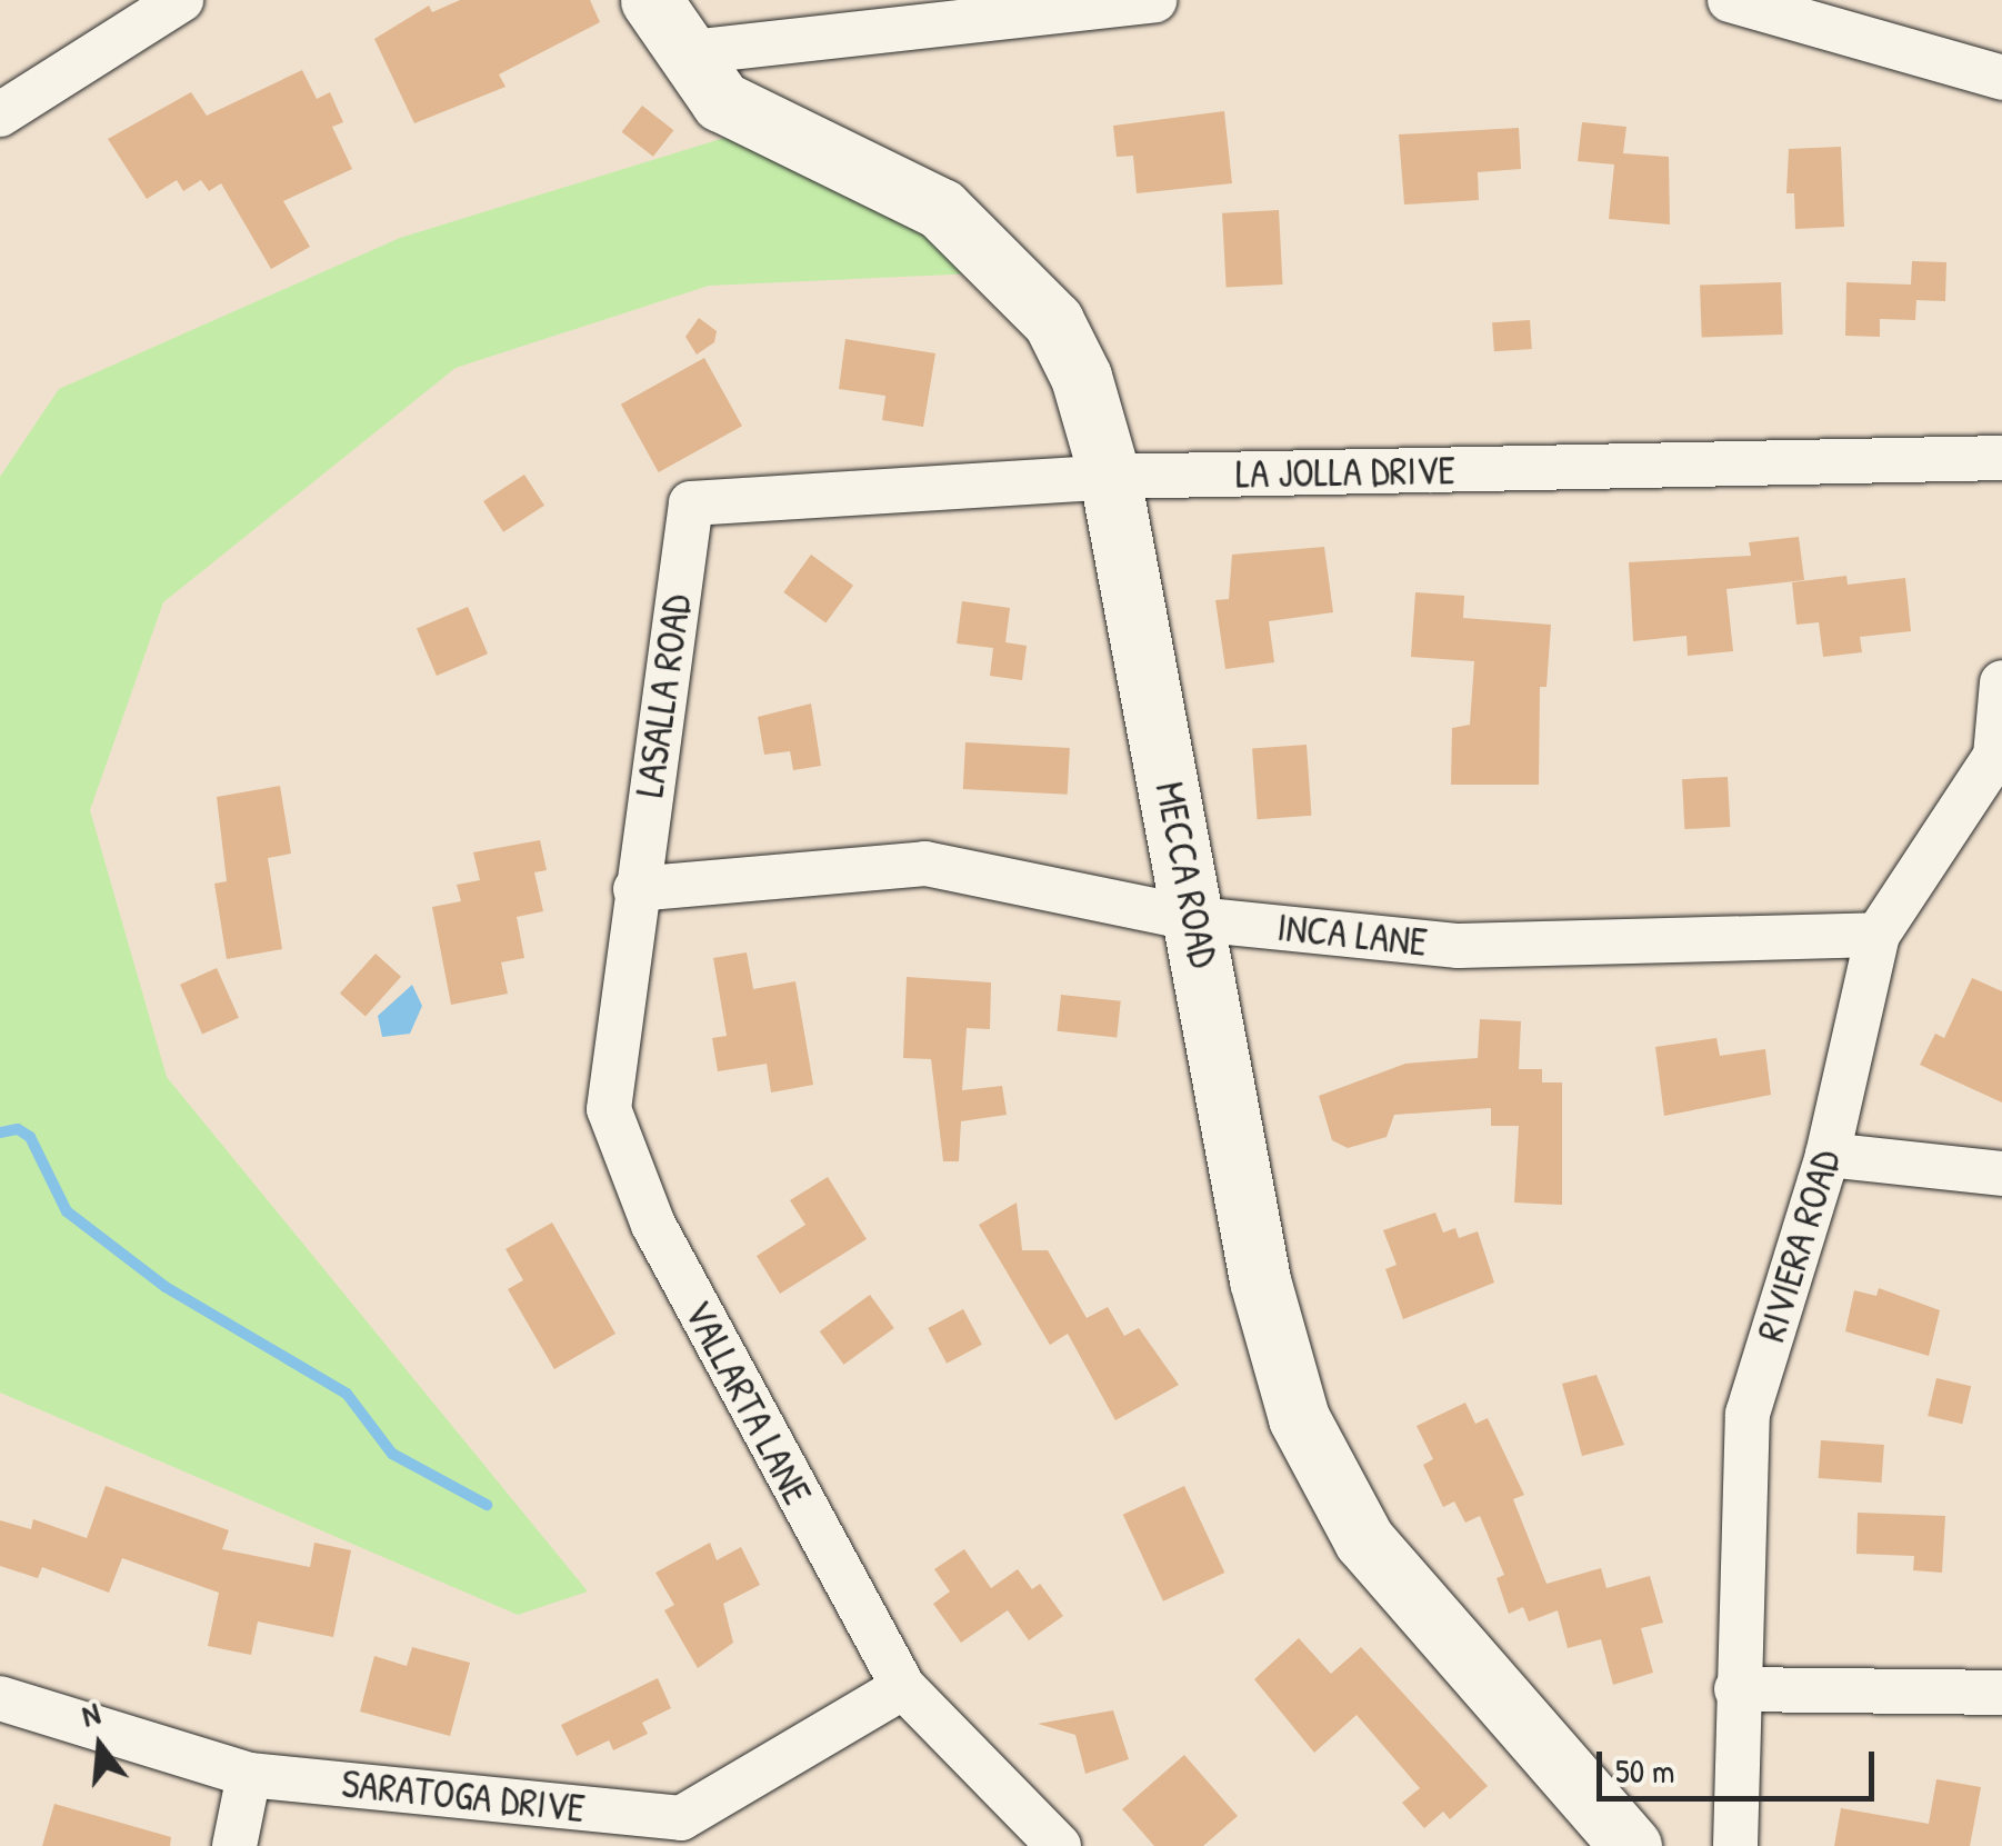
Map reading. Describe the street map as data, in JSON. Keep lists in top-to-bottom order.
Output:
{
  "streets": {
    "street": [
      "LA JOLLA DRIVE",
      "LASALLA ROAD",
      "MECCA ROAD",
      "INCA LANE",
      "RIVIERA ROAD",
      "VALLARTA LANE",
      "SARATOGA DRIVE"
    ]
  },
  "crossings": [
    ["LA JOLLA DRIVE", "LASALLA ROAD"],
    ["LA JOLLA DRIVE", "MECCA ROAD"],
    ["LASALLA ROAD", "INCA LANE"],
    ["LASALLA ROAD", "VALLARTA LANE"],
    ["MECCA ROAD", "INCA LANE"],
    ["INCA LANE", "RIVIERA ROAD"],
    ["INCA LANE", "VALLARTA LANE"],
    ["VALLARTA LANE", "SARATOGA DRIVE"]
  ],
  "scale_bar": "50 m",
  "north": "top"
}
